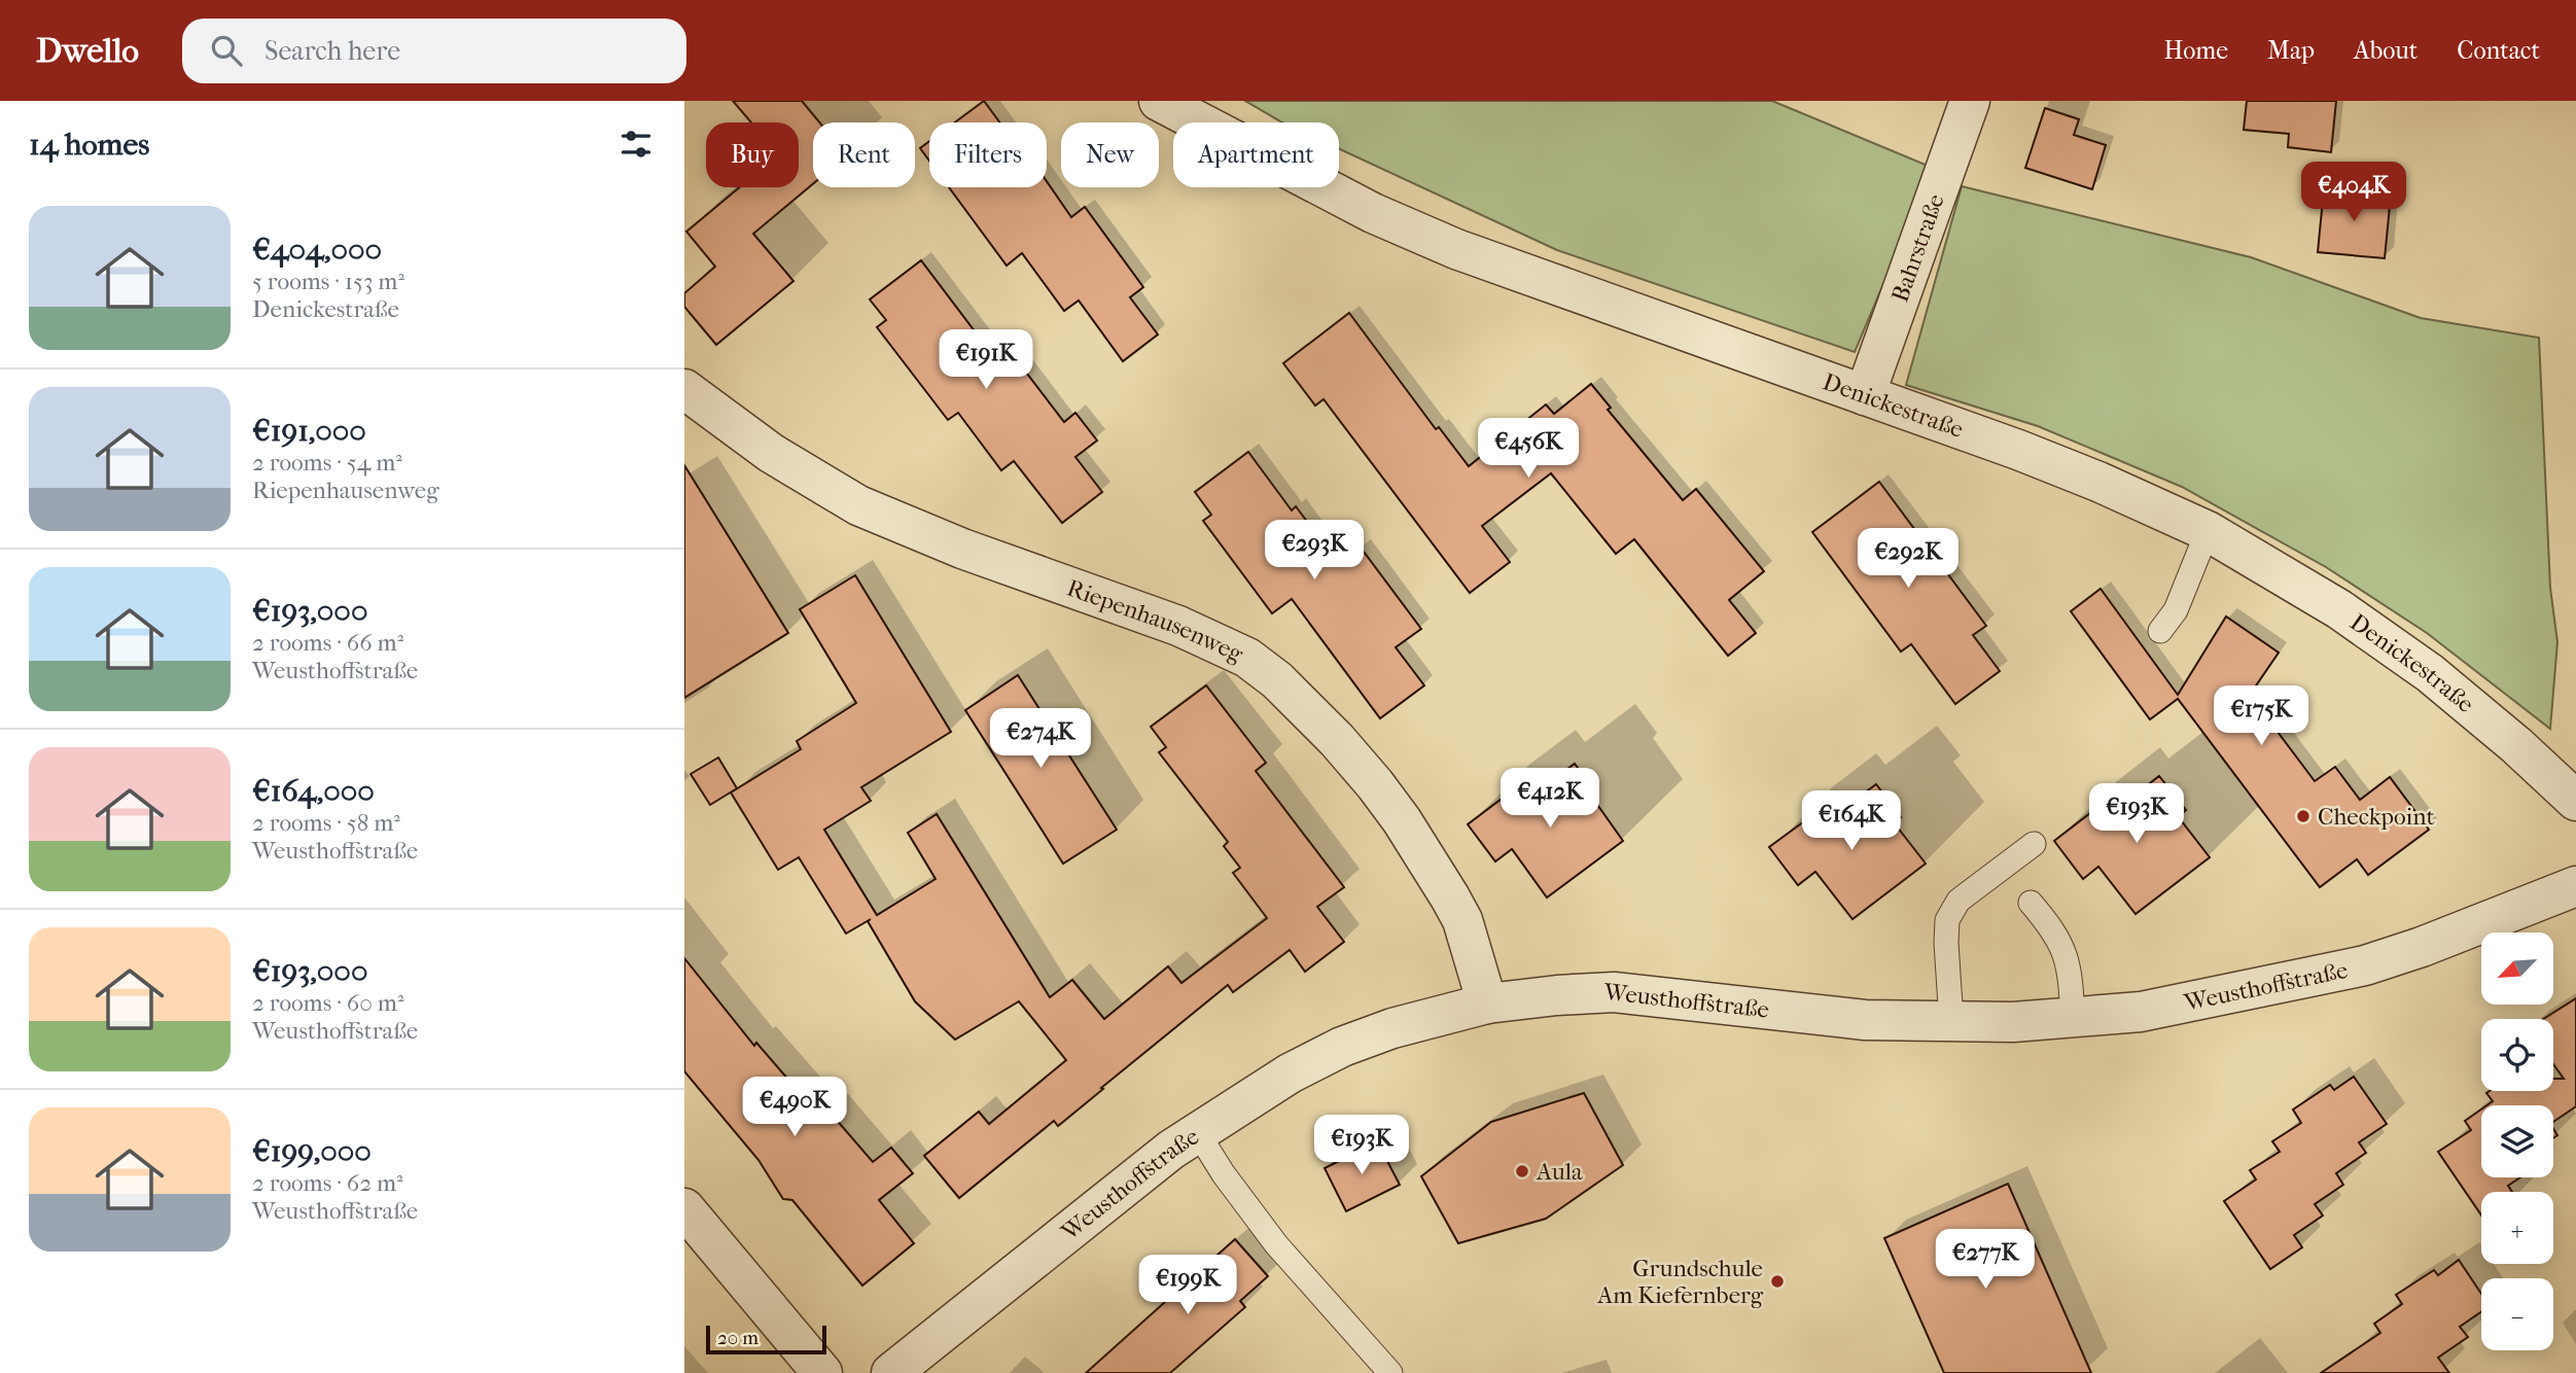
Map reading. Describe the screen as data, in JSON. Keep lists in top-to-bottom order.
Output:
{
  "streets": {
    "street": [
      "Bahrstraße",
      "Denickestraße",
      "Riepenhausenweg",
      "Weusthoffstraße"
    ]
  },
  "crossings": [
    ["Bahrstraße", "Denickestraße"],
    ["Riepenhausenweg", "Weusthoffstraße"]
  ],
  "places": ["Checkpoint", "Aula", "Grundschule Am Kiefernberg"],
  "scale_bar": "20 m",
  "north": "bottom left",
  "page": {
    "header": "Dwello",
    "search": "Search here",
    "nav": [
      "Home",
      "Map",
      "About",
      "Contact"
    ],
    "heading": "14 homes",
    "chip": [
      "Buy",
      "Rent",
      "Filters",
      "New",
      "Apartment"
    ],
    "price": [
      "€404K",
      "€191K",
      "€456K",
      "€293K",
      "€292K",
      "€175K",
      "€274K",
      "€412K",
      "€193K",
      "€164K",
      "€490K",
      "€193K",
      "€277K",
      "€199K"
    ],
    "list": [
      {
        "name": "€404,000",
        "note": "5 rooms · 153 m² · Denickestraße"
      },
      {
        "name": "€191,000",
        "note": "2 rooms · 54 m² · Riepenhausenweg"
      },
      {
        "name": "€193,000",
        "note": "2 rooms · 66 m² · Weusthoffstraße"
      },
      {
        "name": "€164,000",
        "note": "2 rooms · 58 m² · Weusthoffstraße"
      },
      {
        "name": "€193,000",
        "note": "2 rooms · 60 m² · Weusthoffstraße"
      },
      {
        "name": "€199,000",
        "note": "2 rooms · 62 m² · Weusthoffstraße"
      }
    ],
    "map_buttons": ["+", "−"],
    "scale": "20 m"
  }
}
